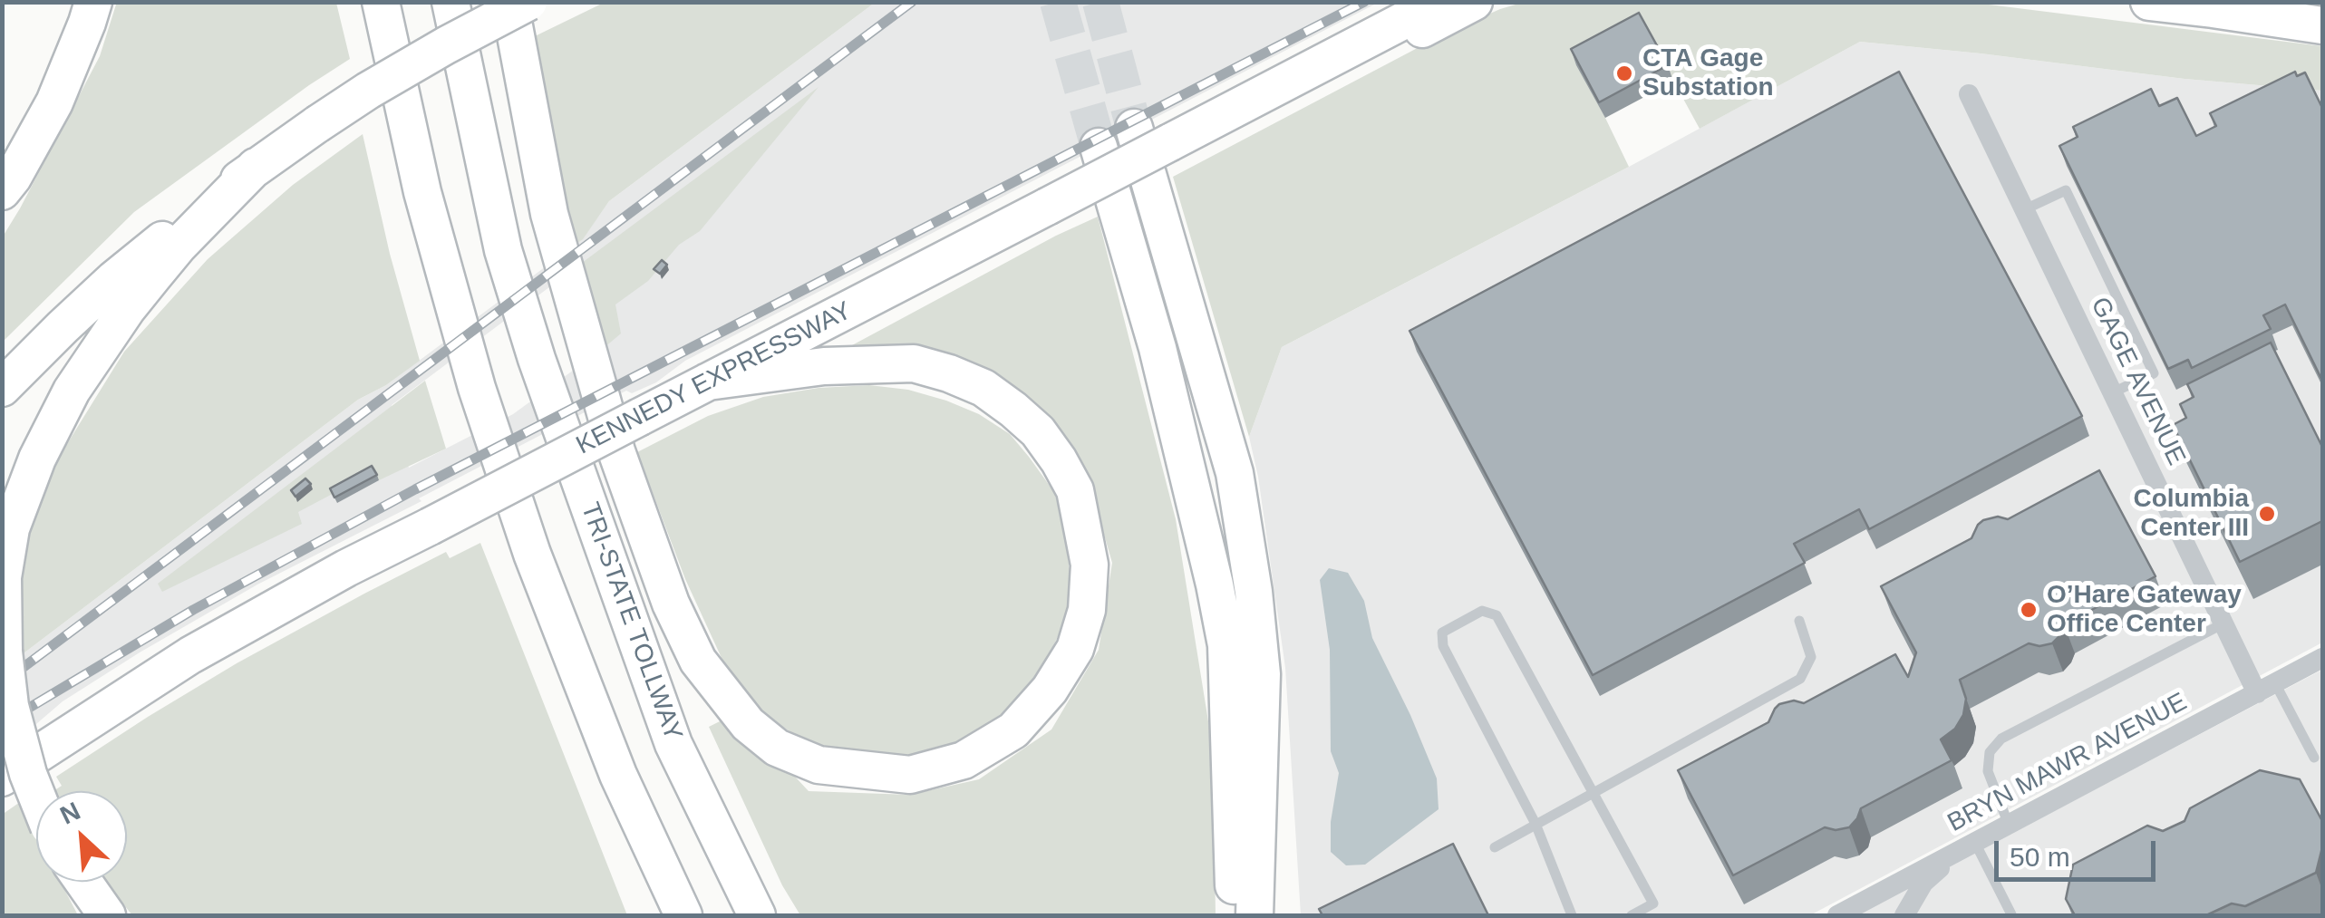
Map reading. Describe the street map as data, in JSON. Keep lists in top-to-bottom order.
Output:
{
  "streets": {
    "highway": ["KENNEDY EXPRESSWAY", "TRI-STATE TOLLWAY"],
    "street": ["GAGE AVENUE", "BRYN MAWR AVENUE"]
  },
  "crossings": [
    ["GAGE AVENUE", "BRYN MAWR AVENUE"]
  ],
  "places": ["CTA Gage Substation", "Columbia Center III", "O’Hare Gateway Office Center"],
  "scale_bar": "50 m",
  "north": "top left"
}
